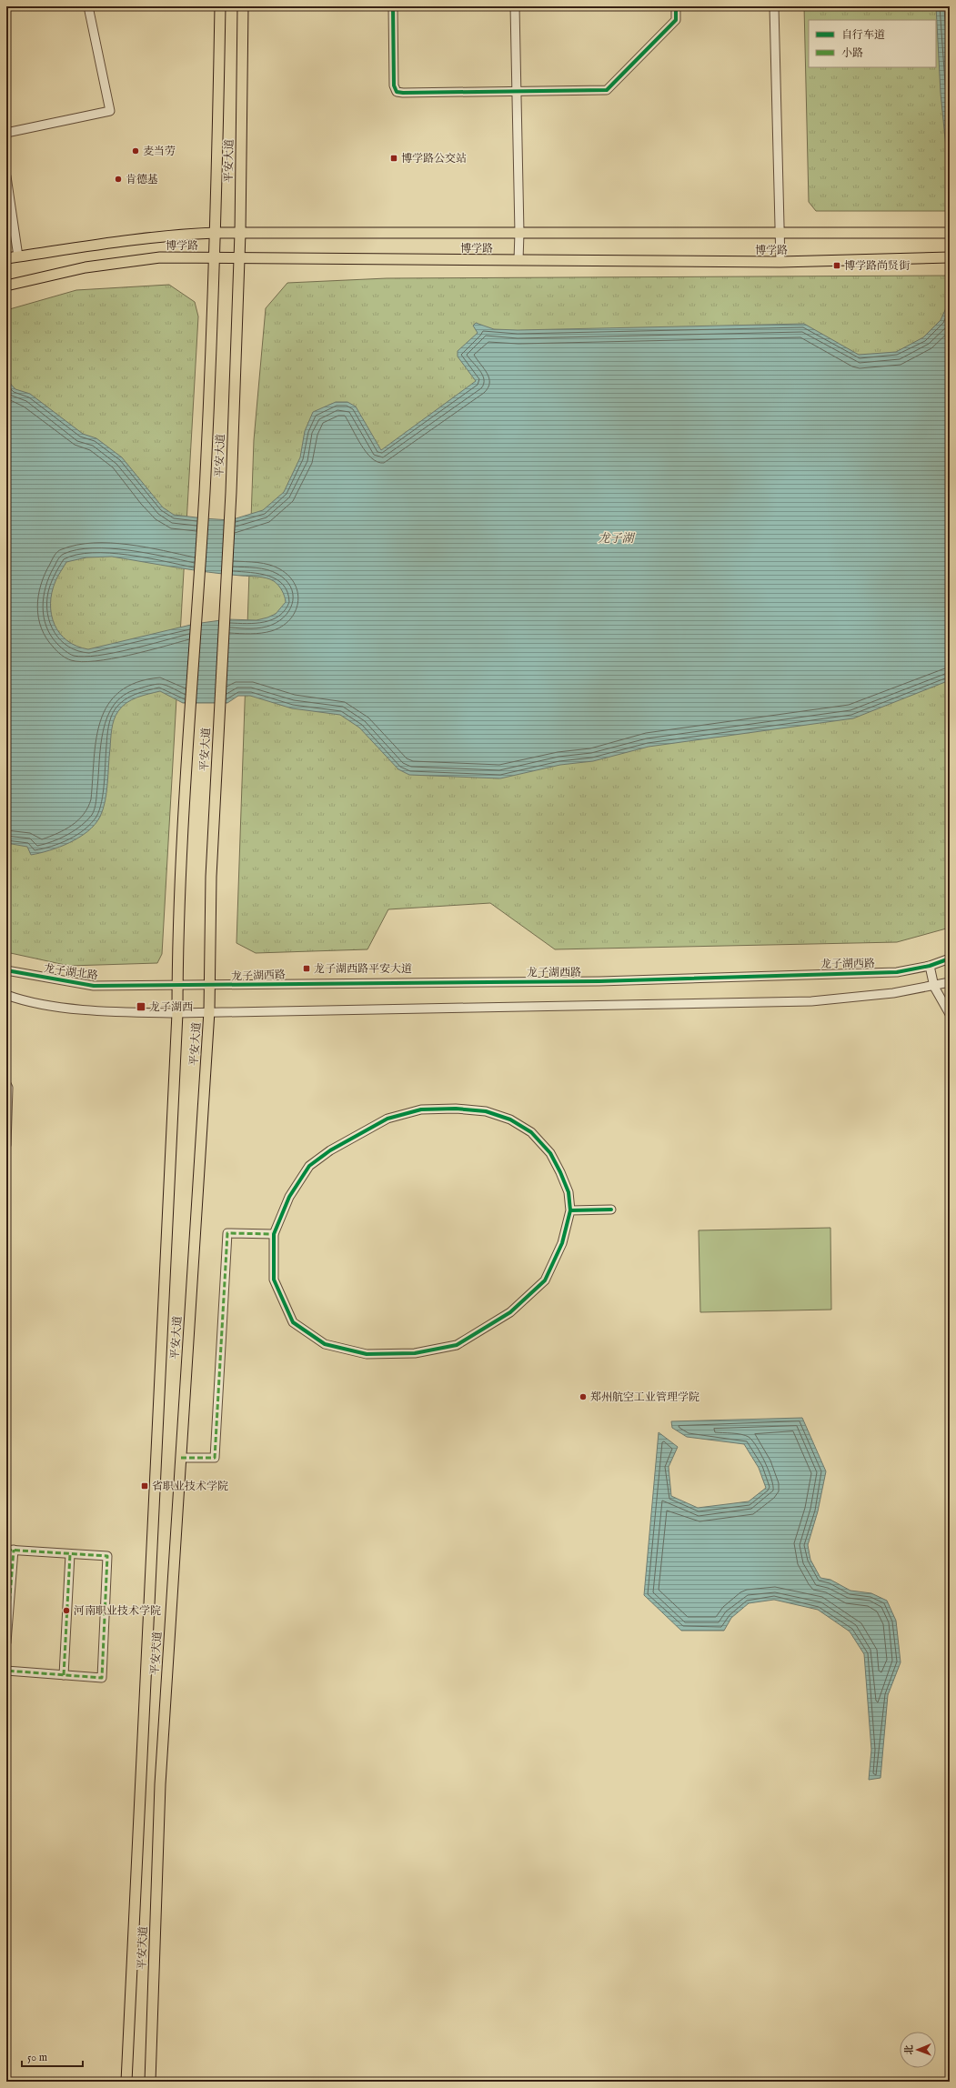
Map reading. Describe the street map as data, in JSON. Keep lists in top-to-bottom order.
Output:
{
  "streets": {
    "main road": ["平安大道", "博学路"],
    "street": ["龙子湖西路", "龙子湖北路"]
  },
  "crossings": [
    ["平安大道", "博学路"],
    ["平安大道", "龙子湖西路"],
    ["平安大道", "龙子湖北路"],
    ["龙子湖西路", "龙子湖北路"]
  ],
  "water": ["龙子湖"],
  "places": {
    "other": [
      "麦当劳",
      "肯德基",
      "郑州航空工业管理学院",
      "河南职业技术学院"
    ],
    "transit": [
      "博学路公交站",
      "博学路尚贤街",
      "龙子湖西路平安大道",
      "龙子湖西",
      "省职业技术学院"
    ]
  },
  "legend": ["自行车道", "小路"],
  "scale_bar": "50 m",
  "north": "left"
}
